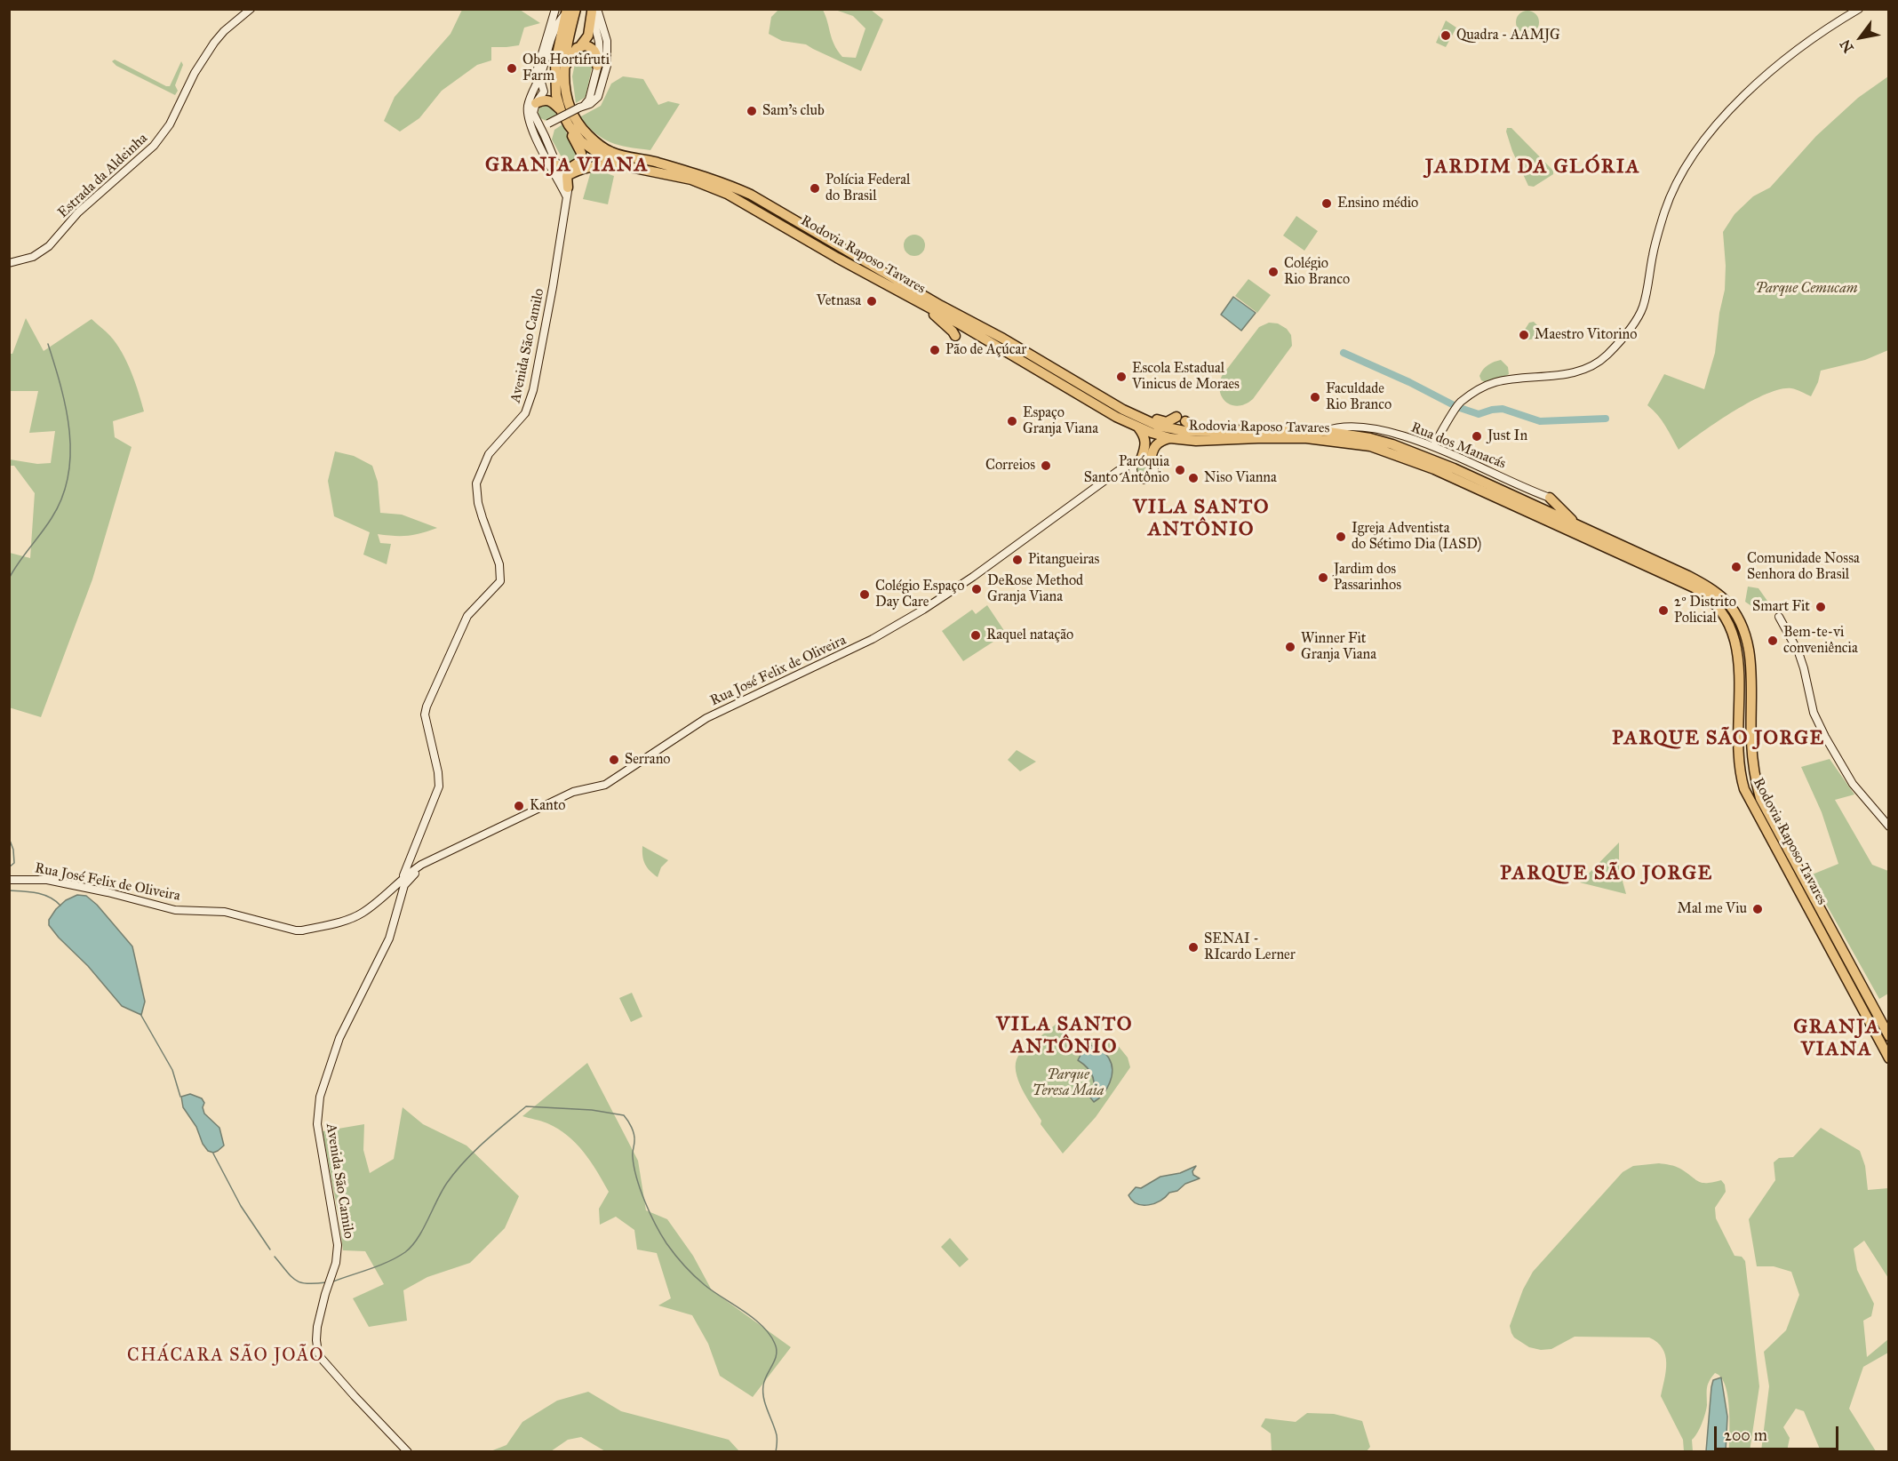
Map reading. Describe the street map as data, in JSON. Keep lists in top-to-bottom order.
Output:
{
  "streets": {
    "highway": ["Rodovia Raposo Tavares"],
    "main road": [
      "Estrada da Aldeinha",
      "Avenida São Camilo",
      "Rua dos Manacás",
      "Rua José Felix de Oliveira"
    ]
  },
  "crossings": [
    ["Rodovia Raposo Tavares", "Rua dos Manacás"],
    ["Avenida São Camilo", "Rua José Felix de Oliveira"]
  ],
  "districts": [
    "GRANJA VIANA",
    "JARDIM DA GLÓRIA",
    "VILA SANTO ANTÔNIO",
    "PARQUE SÃO JORGE",
    "PARQUE SÃO JORGE",
    "VILA SANTO ANTÔNIO",
    "GRANJA VIANA",
    "CHÁCARA SÃO JOÃO"
  ],
  "parks": ["Parque Cemucam", "Parque Teresa Maia"],
  "places": [
    "Quadra - AAMJG",
    "Oba Hortifruti Farm",
    "Sam's club",
    "Polícia Federal do Brasil",
    "Ensino médio",
    "Colégio Rio Branco",
    "Vetnasa",
    "Maestro Vitorino",
    "Pão de Açúcar",
    "Escola Estadual Vinicus de Moraes",
    "Faculdade Rio Branco",
    "Espaço Granja Viana",
    "Just In",
    "Correios",
    "Paróquia Santo Antônio",
    "Niso Vianna",
    "Igreja Adventista do Sétimo Dia (IASD)",
    "Pitangueiras",
    "Comunidade Nossa Senhora do Brasil",
    "Jardim dos Passarinhos",
    "DeRose Method Granja Viana",
    "Colégio Espaço Day Care",
    "Smart Fit",
    "2º Distrito Policial",
    "Raquel natação",
    "Bem-te-vi conveniência",
    "Winner Fit Granja Viana",
    "Serrano",
    "Kanto",
    "Mal me Viu",
    "SENAI - RIcardo Lerner"
  ],
  "scale_bar": "200 m",
  "north": "bottom left"
}
